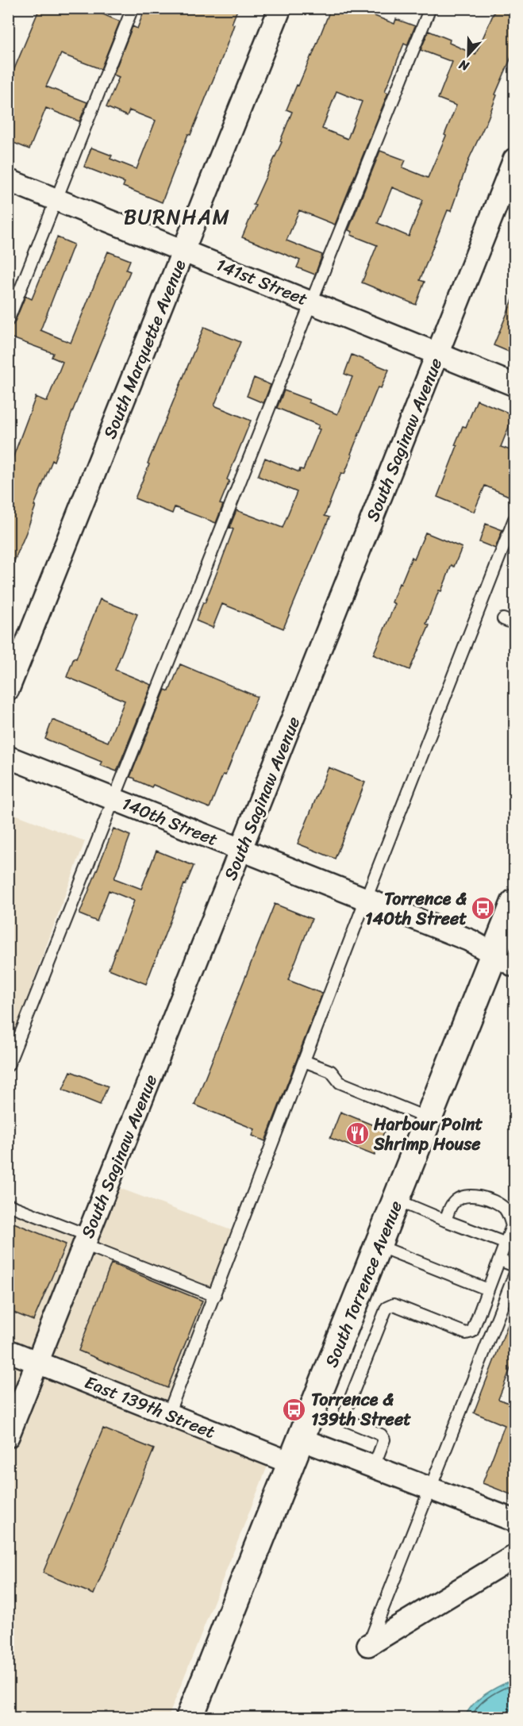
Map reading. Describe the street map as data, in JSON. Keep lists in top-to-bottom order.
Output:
{
  "streets": {
    "main road": ["South Torrence Avenue"],
    "street": [
      "141st Street",
      "South Marquette Avenue",
      "South Saginaw Avenue",
      "140th Street",
      "East 139th Street"
    ]
  },
  "crossings": [
    ["141st Street", "South Marquette Avenue"],
    ["141st Street", "South Saginaw Avenue"],
    ["South Saginaw Avenue", "140th Street"],
    ["South Saginaw Avenue", "East 139th Street"],
    ["140th Street", "South Torrence Avenue"],
    ["South Torrence Avenue", "East 139th Street"]
  ],
  "districts": ["BURNHAM"],
  "places": {
    "bus stop": ["Torrence & 140th Street", "Torrence & 139th Street"],
    "restaurant": ["Harbour Point Shrimp House"]
  },
  "north": "bottom"
}
